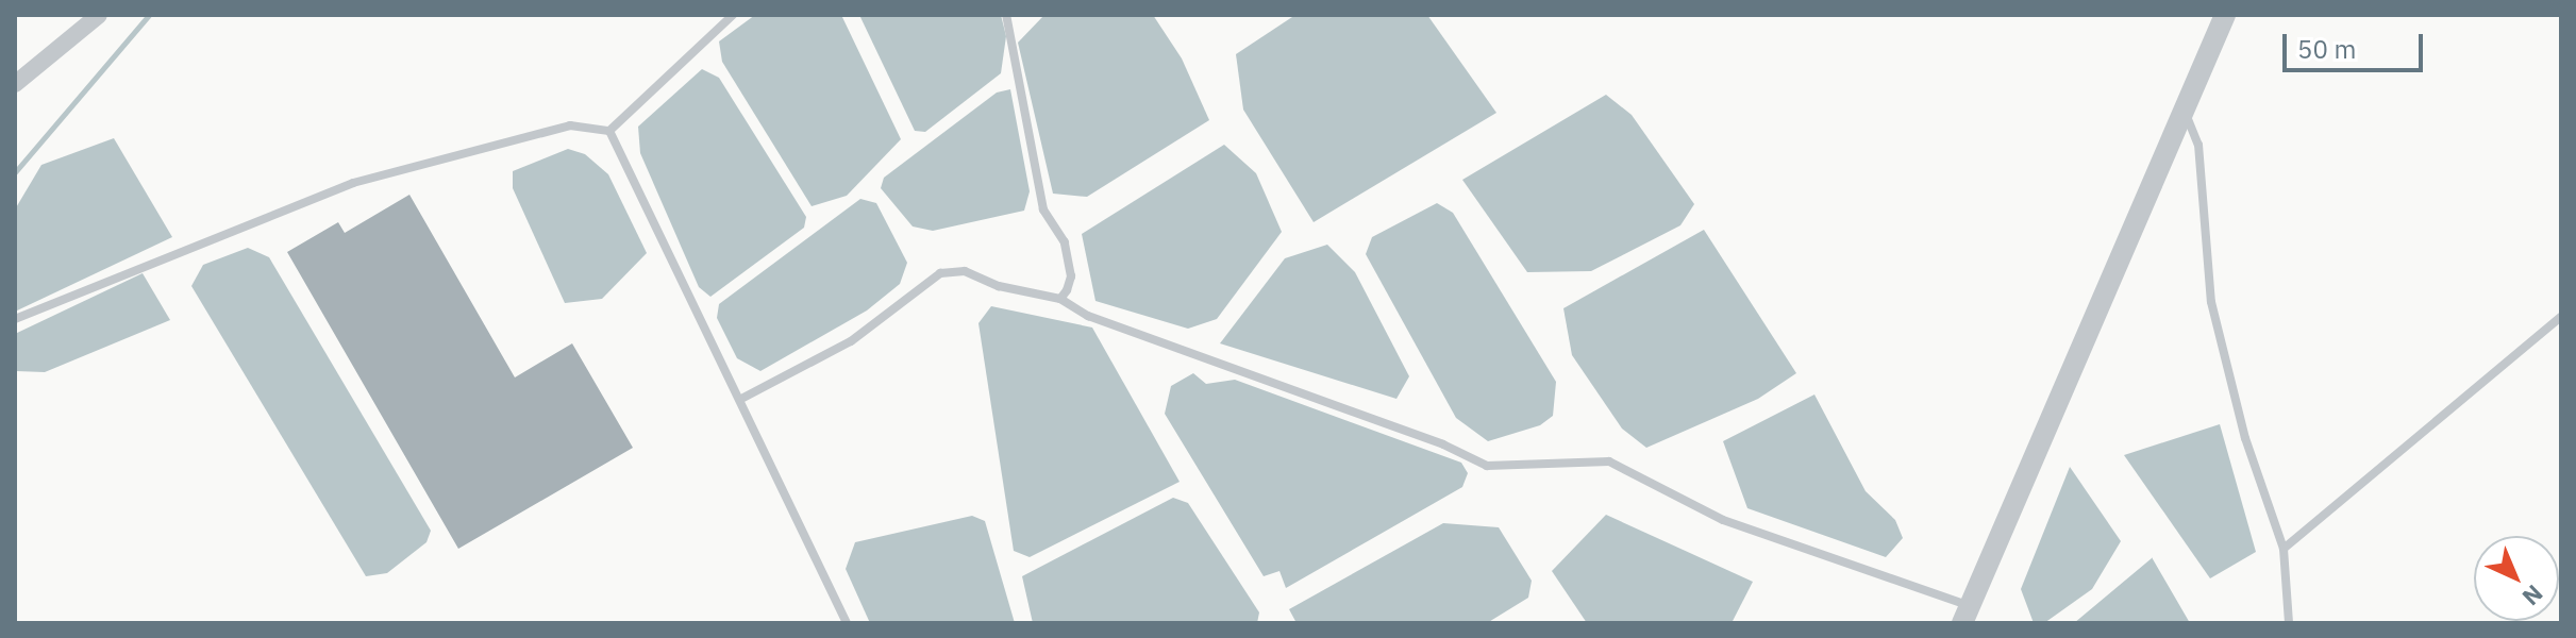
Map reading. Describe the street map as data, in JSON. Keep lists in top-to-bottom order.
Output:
{
  "scale_bar": "50 m",
  "north": "bottom right"
}
